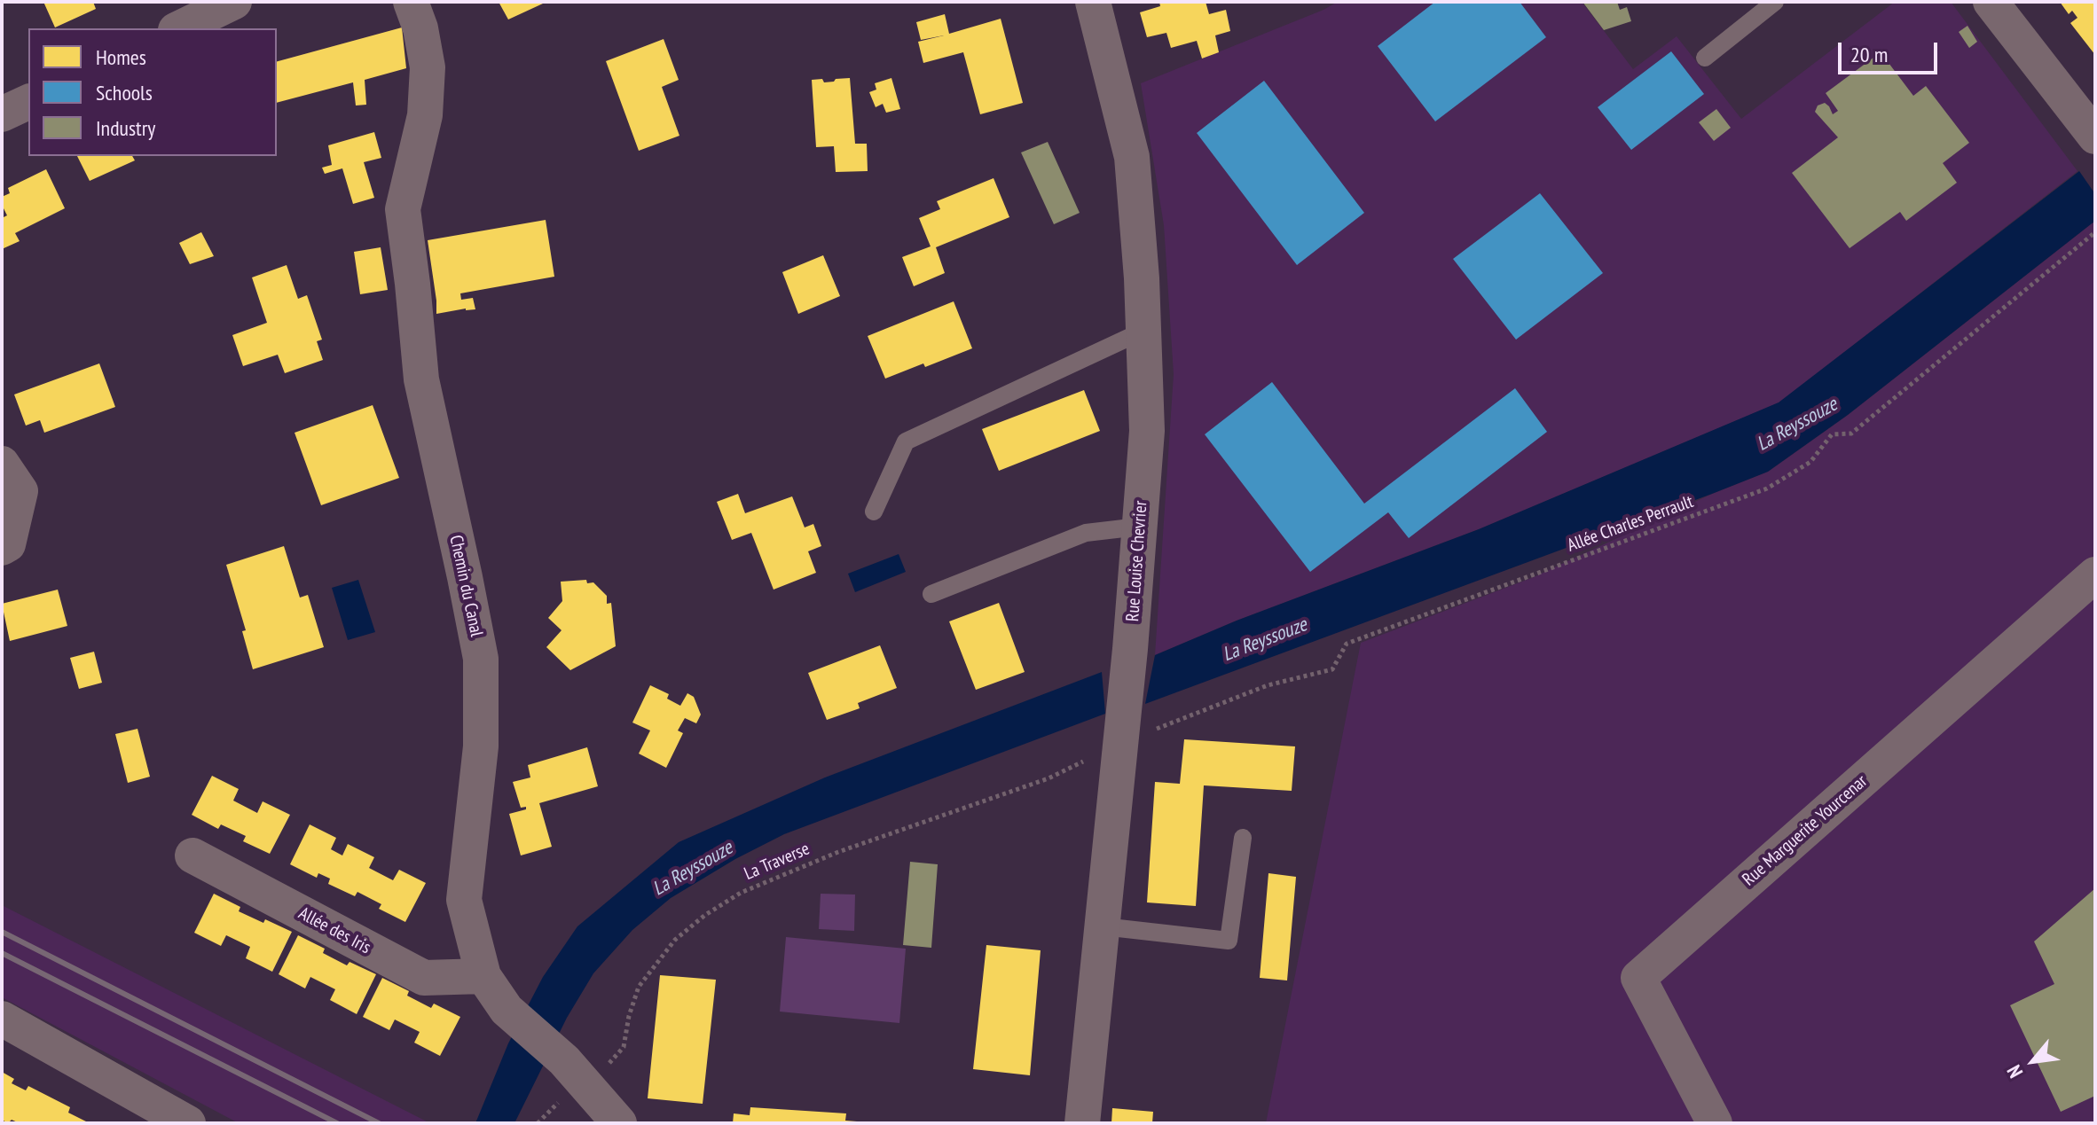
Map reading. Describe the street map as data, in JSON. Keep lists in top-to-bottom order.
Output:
{
  "streets": {
    "street": [
      "Rue Louise Chevrier",
      "Chemin du Canal",
      "Rue Marguerite Yourcenar",
      "Allée des Iris"
    ],
    "path": ["Allée Charles Perrault", "La Traverse"]
  },
  "crossings": [
    ["Allée Charles Perrault", "Rue Louise Chevrier"],
    ["Allée Charles Perrault", "La Traverse"],
    ["Rue Louise Chevrier", "La Traverse"],
    ["Chemin du Canal", "La Traverse"],
    ["Chemin du Canal", "Allée des Iris"]
  ],
  "water": ["La Reyssouze"],
  "legend": ["Homes", "Schools", "Industry"],
  "scale_bar": "20 m",
  "north": "bottom left"
}
